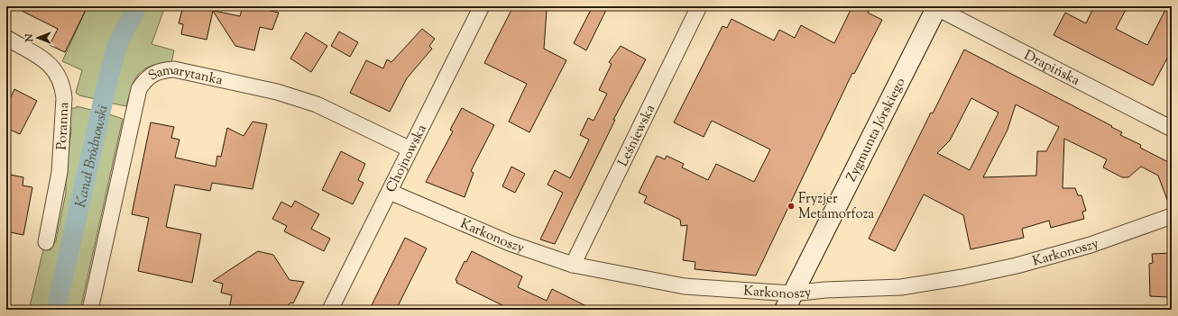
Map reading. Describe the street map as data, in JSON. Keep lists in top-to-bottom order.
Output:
{
  "streets": {
    "street": [
      "Drapińska",
      "Samarytanka",
      "Poranna",
      "Zygmunta Jórskiego",
      "Leśniewska",
      "Chojnowska",
      "Karkonoszy"
    ]
  },
  "crossings": [
    ["Drapińska", "Zygmunta Jórskiego"],
    ["Samarytanka", "Chojnowska"],
    ["Zygmunta Jórskiego", "Karkonoszy"],
    ["Leśniewska", "Karkonoszy"],
    ["Chojnowska", "Karkonoszy"]
  ],
  "water": ["Kanał Bródnowski"],
  "places": ["Fryzjer Metamorfoza"],
  "north": "left"
}
